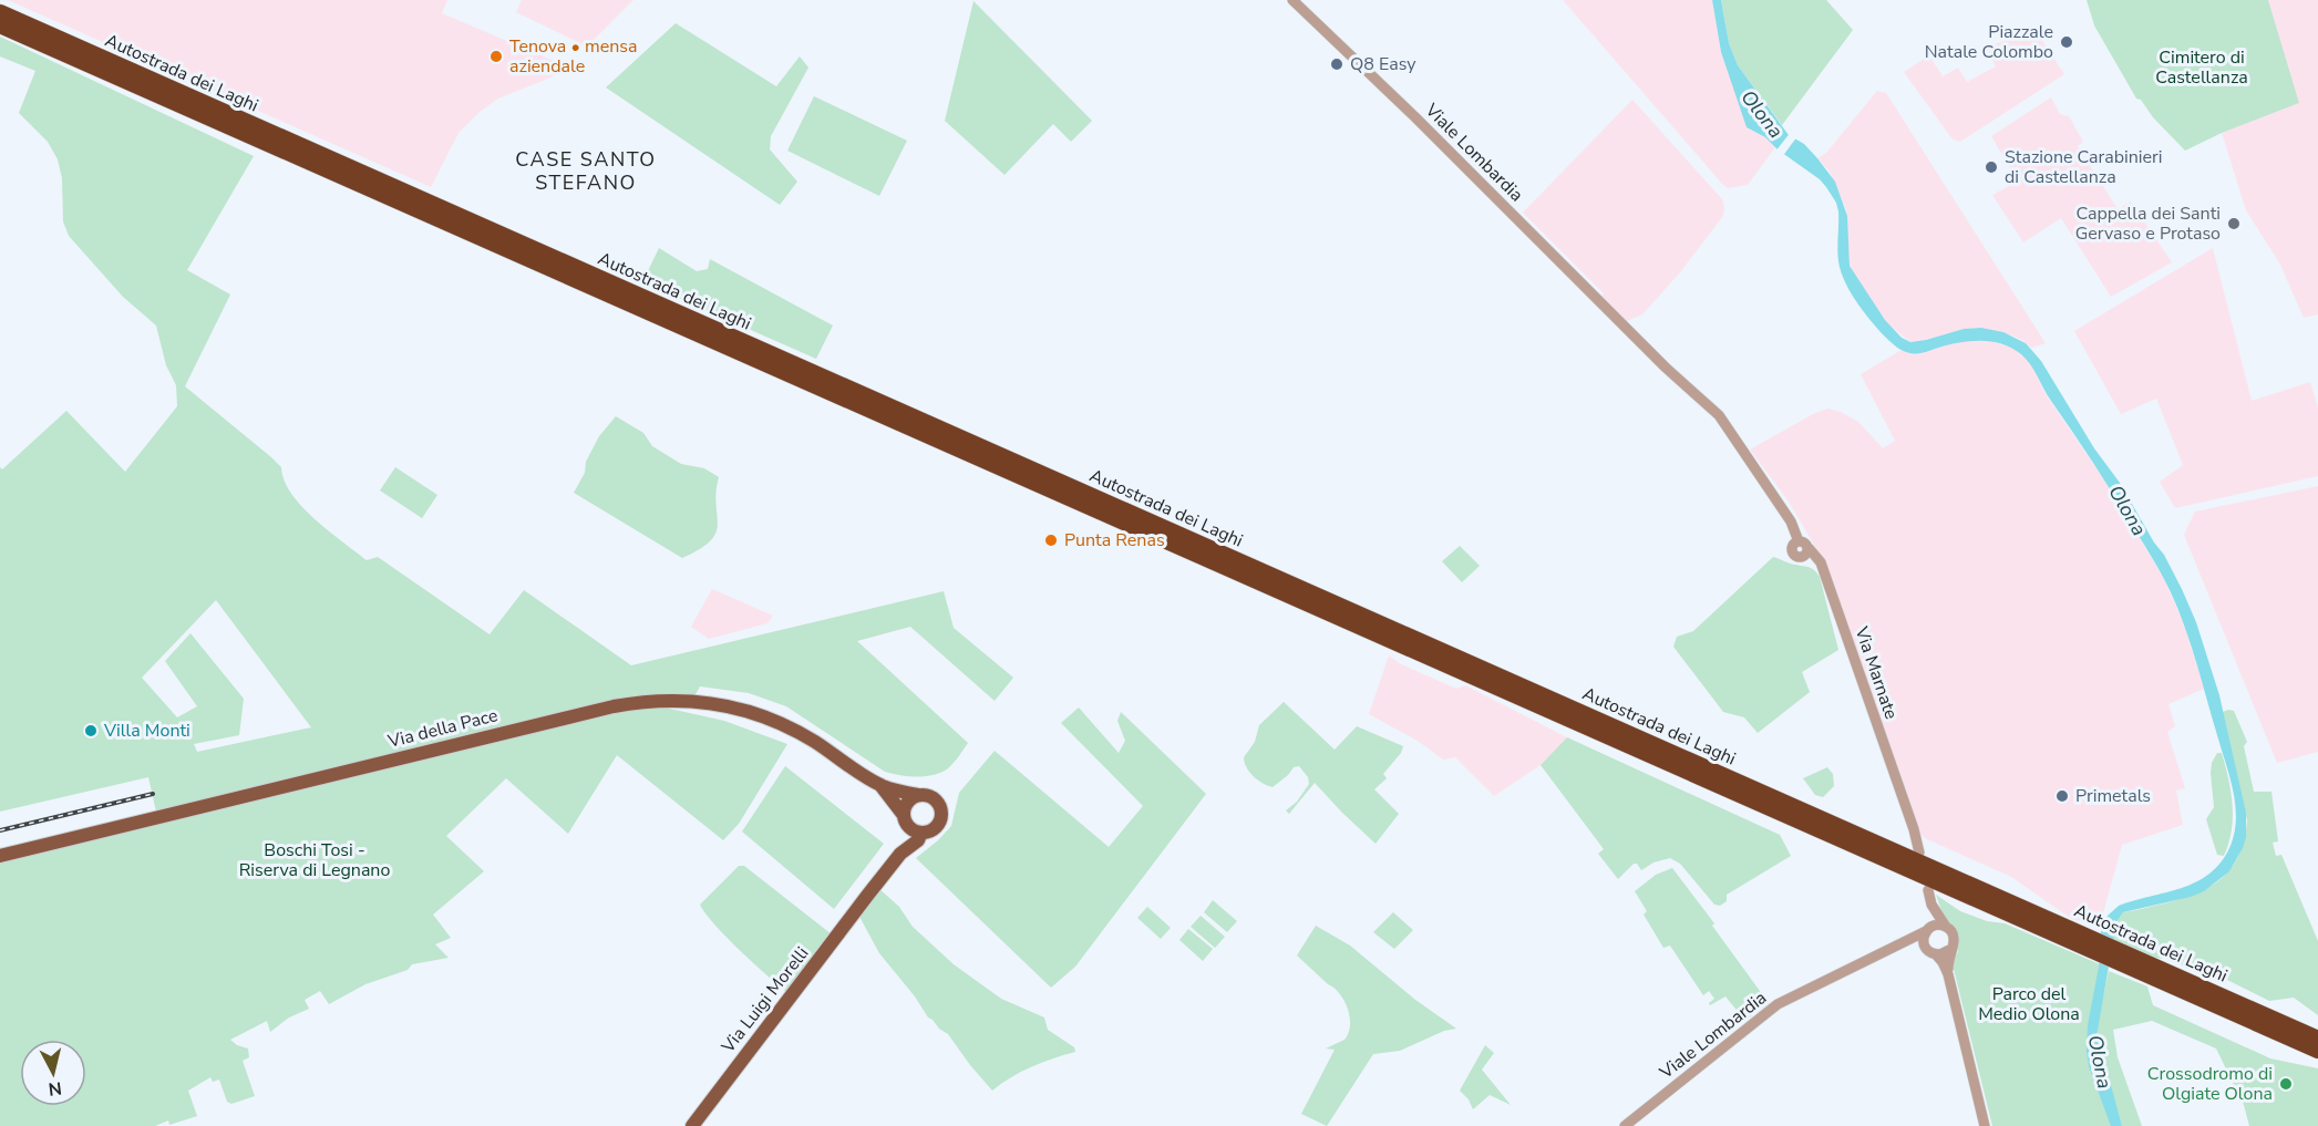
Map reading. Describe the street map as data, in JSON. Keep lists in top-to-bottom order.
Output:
{
  "streets": {
    "highway": ["Autostrada dei Laghi"],
    "main road": ["Via della Pace", "Via Luigi Morelli"],
    "street": ["Viale Lombardia", "Via Marnate"]
  },
  "crossings": [
    ["Viale Lombardia", "Via Marnate"],
    ["Via della Pace", "Via Luigi Morelli"]
  ],
  "districts": ["CASE SANTO STEFANO"],
  "water": ["Olona"],
  "parks": ["Cimitero di Castellanza", "Boschi Tosi - Riserva di Legnano", "Parco del Medio Olona"],
  "places": [
    "Piazzale Natale Colombo",
    "Tenova • mensa aziendale",
    "Q8 Easy",
    "Stazione Carabinieri di Castellanza",
    "Cappella dei Santi Gervaso e Protaso",
    "Punta Renas",
    "Villa Monti",
    "Primetals",
    "Crossodromo di Olgiate Olona"
  ],
  "north": "bottom"
}
